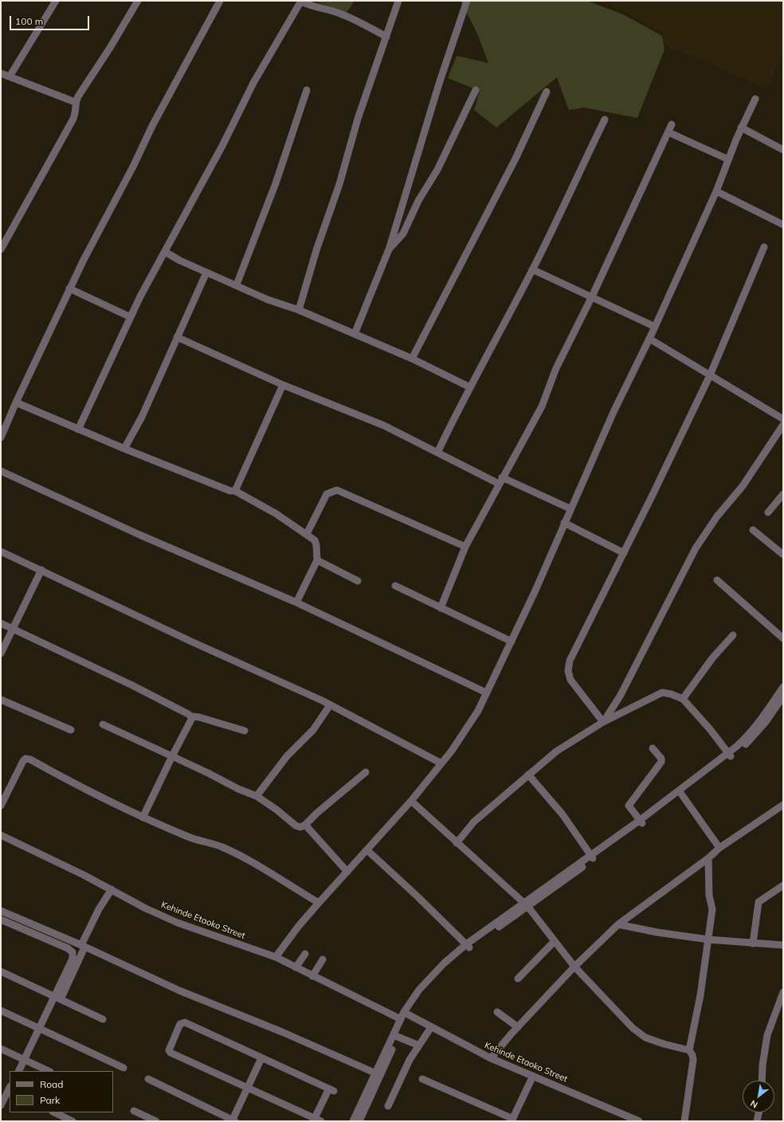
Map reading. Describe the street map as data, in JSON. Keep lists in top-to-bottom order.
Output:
{
  "streets": {
    "street": ["Kehinde Etaoko Street"]
  },
  "legend": ["Road", "Park"],
  "scale_bar": "100 m",
  "north": "bottom left"
}
